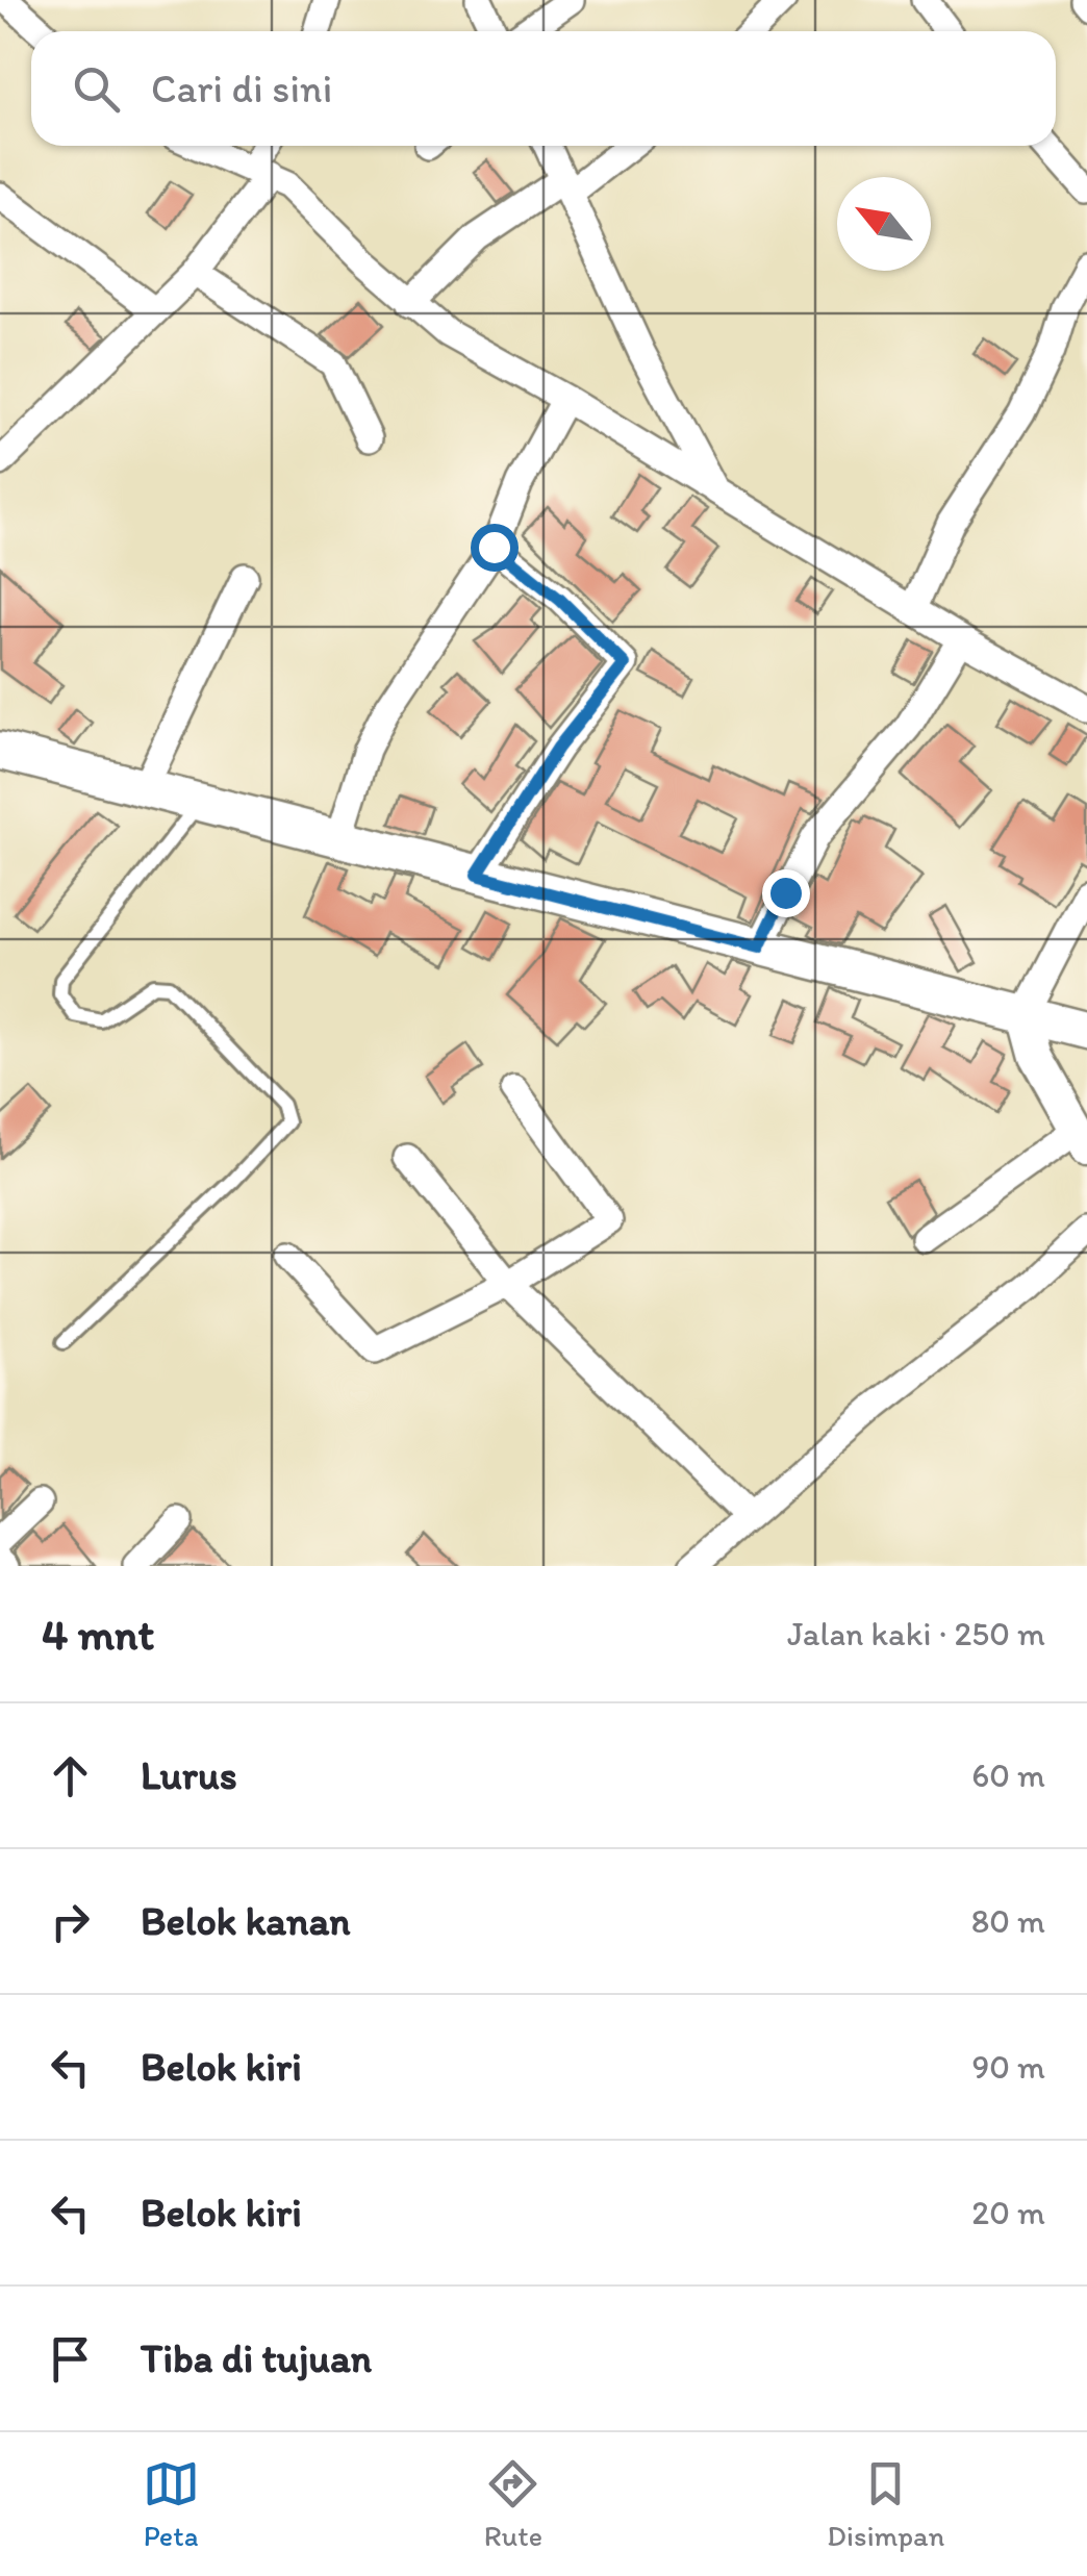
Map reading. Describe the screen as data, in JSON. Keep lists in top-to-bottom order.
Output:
{
  "north": "top left",
  "page": {
    "search": "Cari di sini",
    "heading": ["4 mnt", "Jalan kaki · 250 m"],
    "list": [
      ["Lurus", "60 m"],
      ["Belok kanan", "80 m"],
      ["Belok kiri", "90 m"],
      ["Belok kiri", "20 m"],
      "Tiba di tujuan"
    ],
    "nav": ["Peta", "Rute", "Disimpan"]
  }
}
